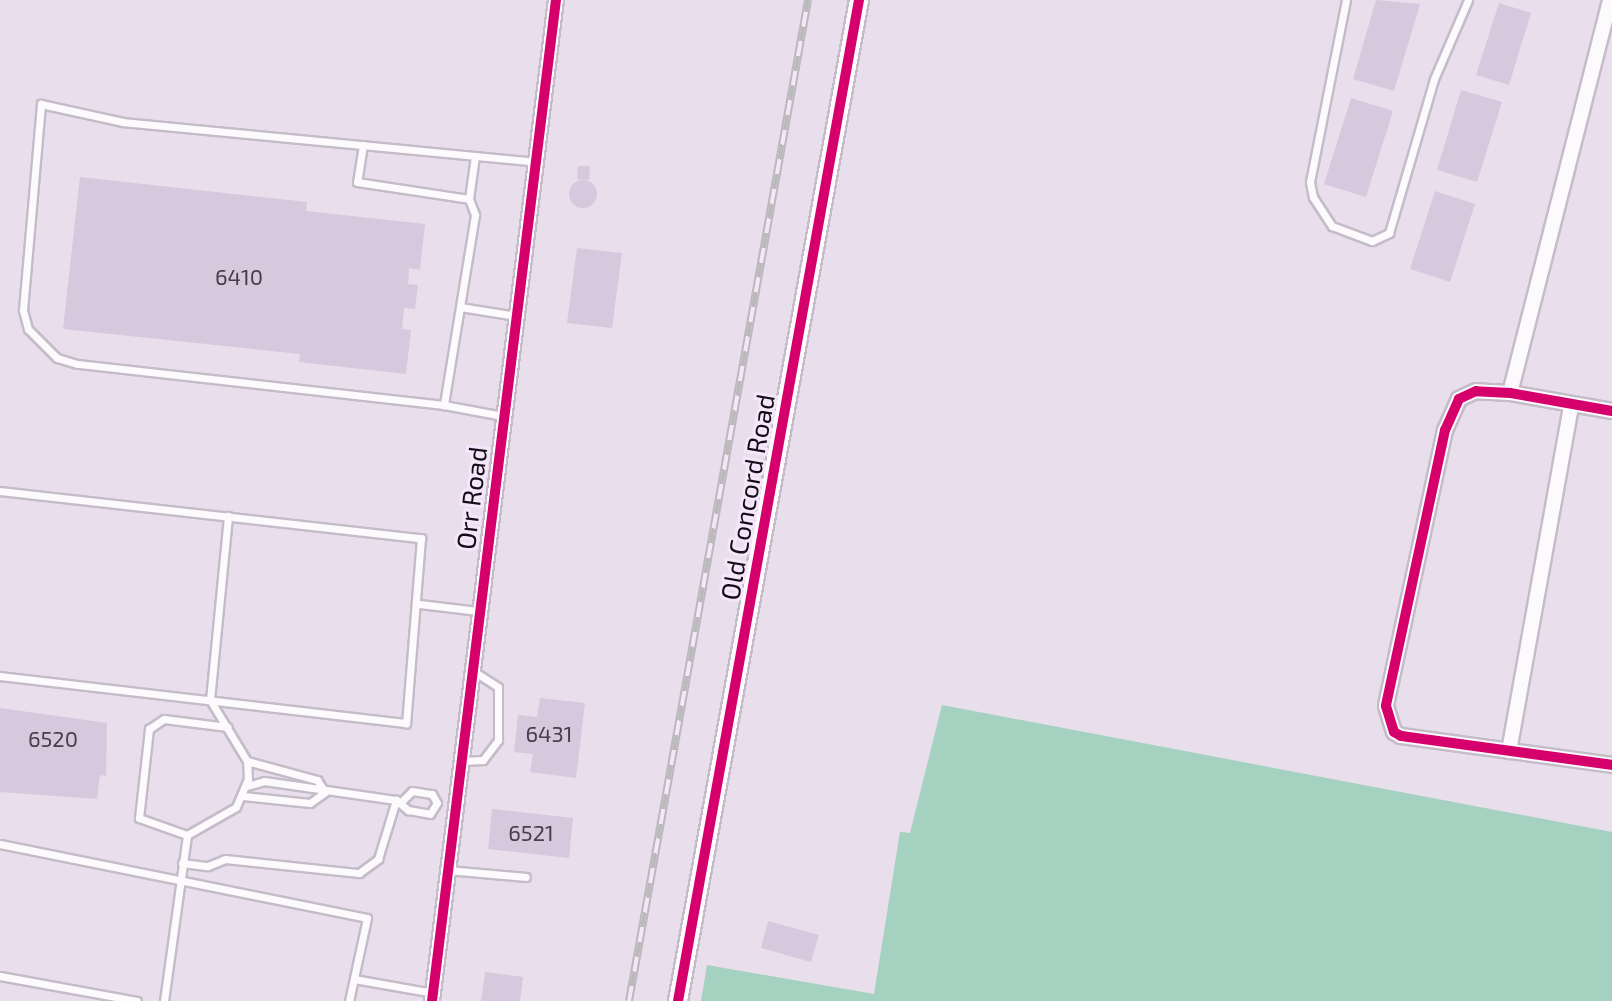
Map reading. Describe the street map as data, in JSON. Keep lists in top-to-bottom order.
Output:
{
  "streets": {
    "street": ["Old Concord Road", "Orr Road"]
  },
  "house_numbers": [
    "6410",
    "6431",
    "6520",
    "6521"
  ]
}
